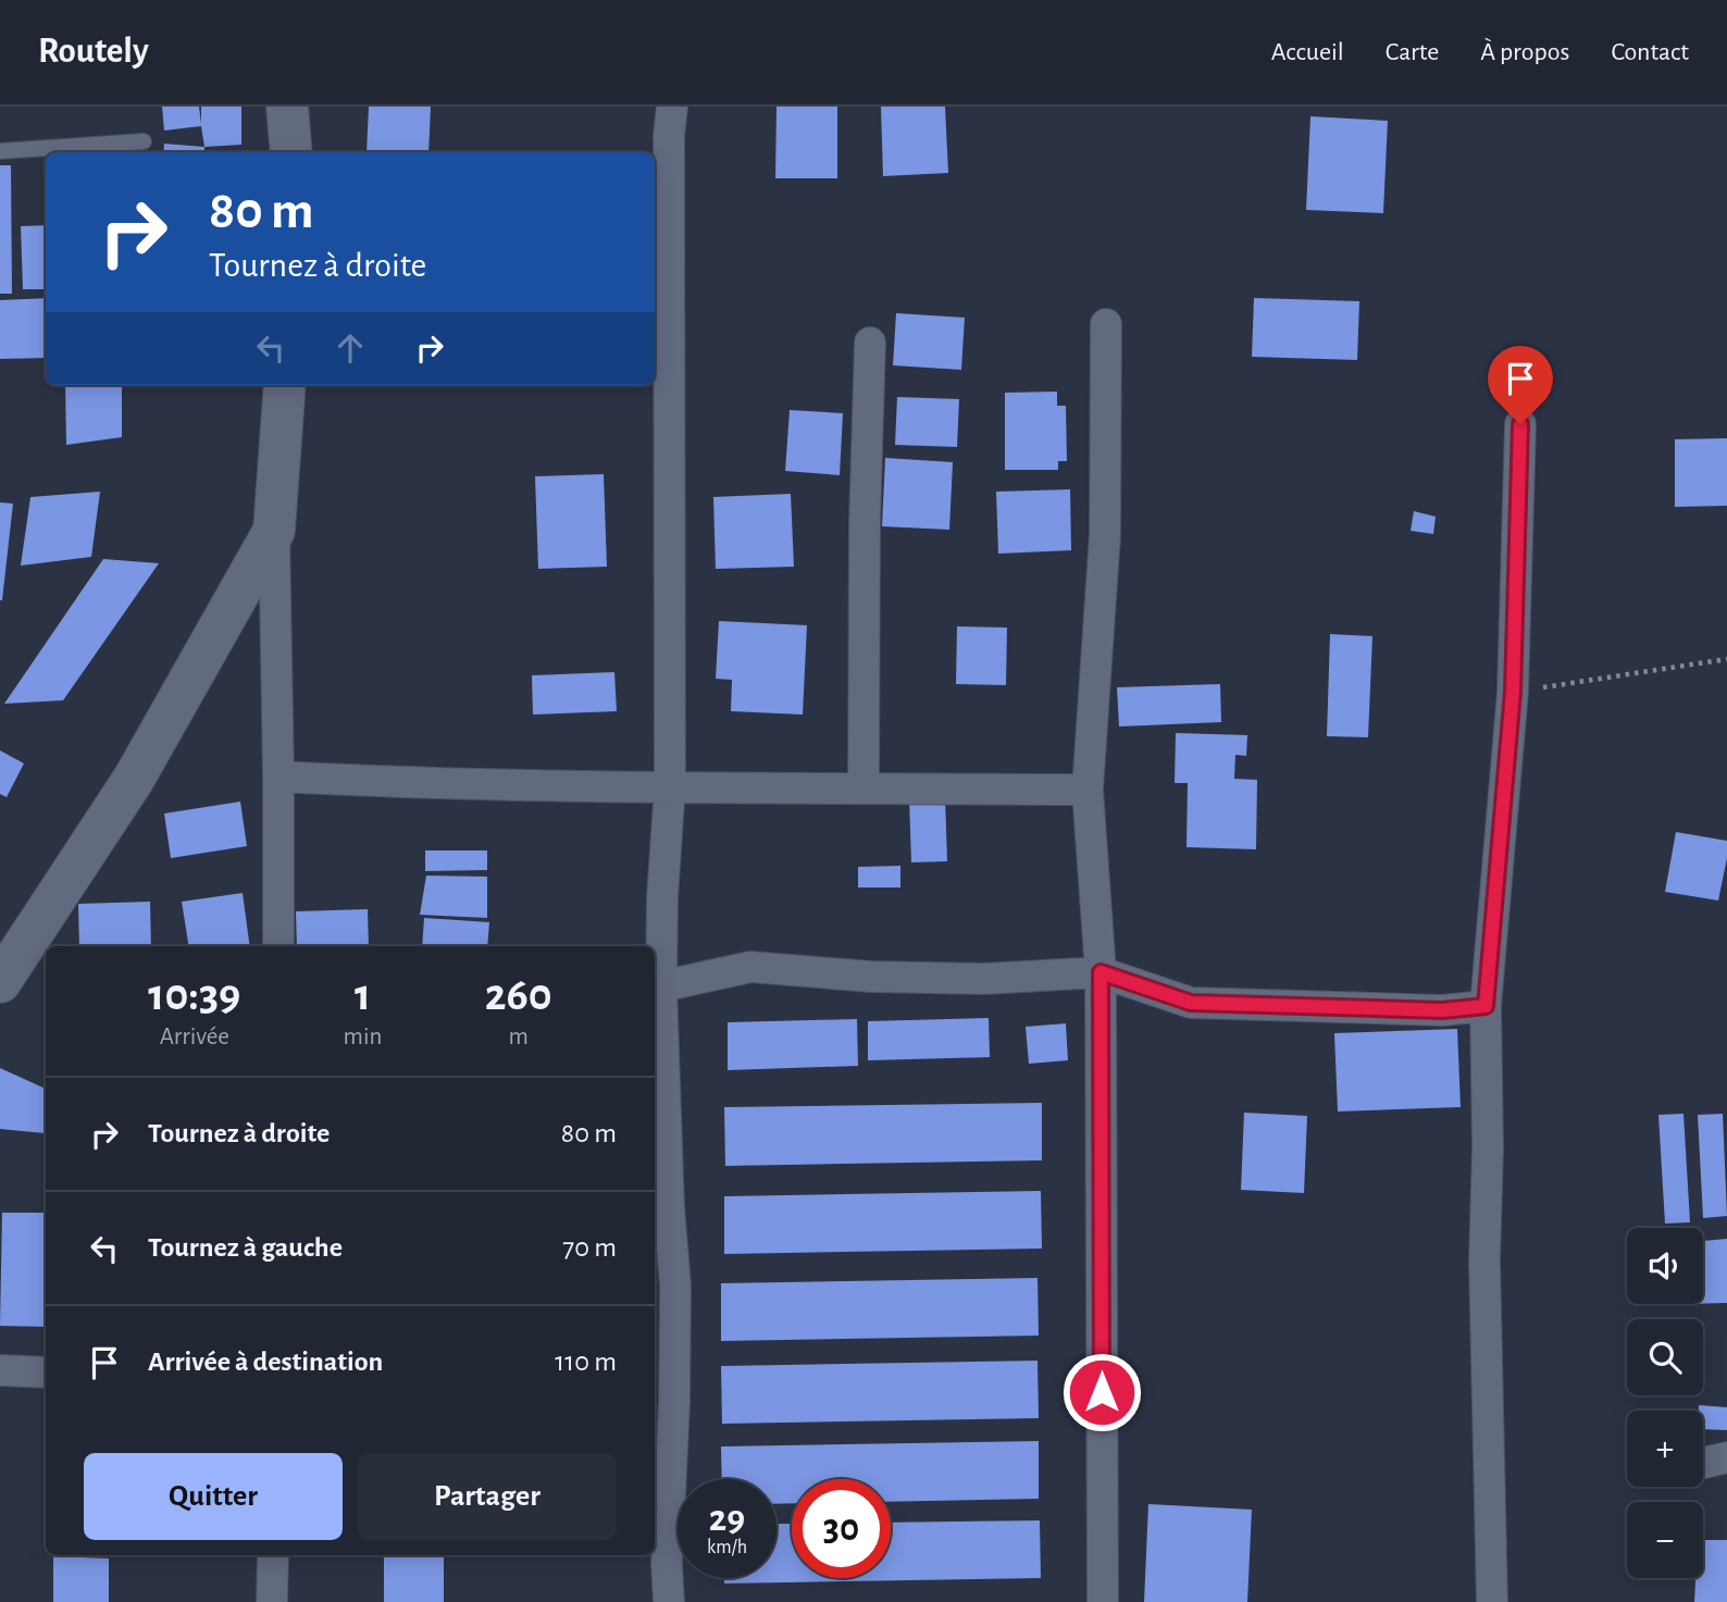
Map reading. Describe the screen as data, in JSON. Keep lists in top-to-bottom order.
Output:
{
  "page": {
    "header": "Routely",
    "nav": [
      "Accueil",
      "Carte",
      "À propos",
      "Contact"
    ],
    "turn": ["80 m", "Tournez à droite"],
    "eta": [
      "10:39",
      "Arrivée",
      "1",
      "min",
      "260",
      "m"
    ],
    "list": [
      {
        "name": "Tournez à droite",
        "value": "80 m"
      },
      {
        "name": "Tournez à gauche",
        "value": "70 m"
      },
      {
        "name": "Arrivée à destination",
        "value": "110 m"
      }
    ],
    "map_buttons": ["+", "−"],
    "buttons": ["Quitter", "Partager"],
    "speed": "29 km/h",
    "limit": "30"
  }
}
